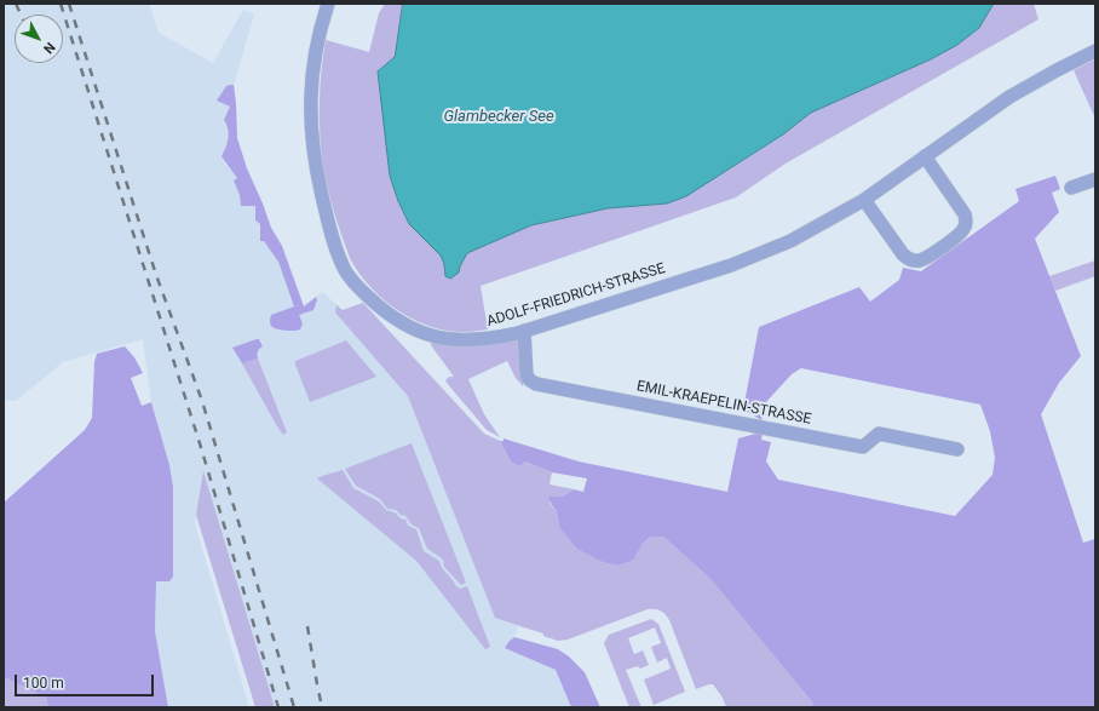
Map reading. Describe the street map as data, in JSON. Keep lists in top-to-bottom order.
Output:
{
  "streets": {
    "street": ["ADOLF-FRIEDRICH-STRASSE", "EMIL-KRAEPELIN-STRASSE"]
  },
  "crossings": [
    ["ADOLF-FRIEDRICH-STRASSE", "EMIL-KRAEPELIN-STRASSE"]
  ],
  "water": ["Glambecker See"],
  "scale_bar": "100 m",
  "north": "bottom right"
}
